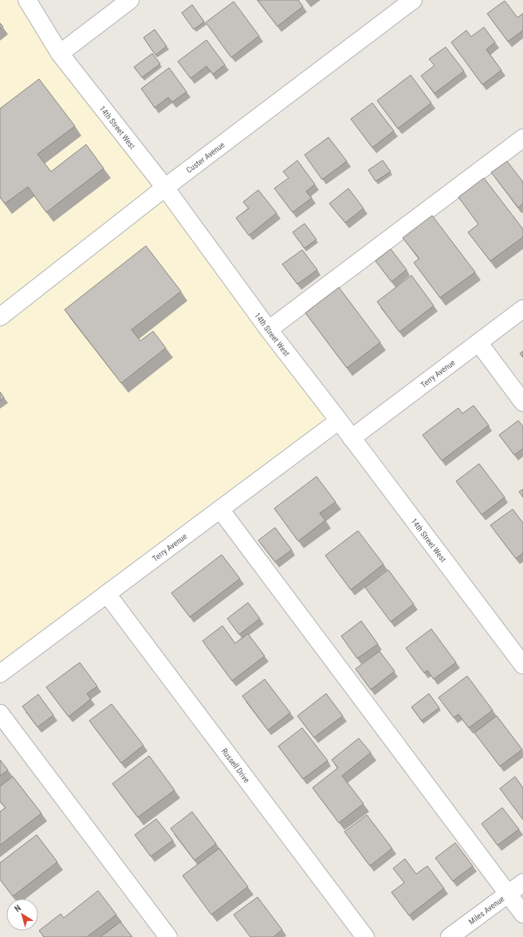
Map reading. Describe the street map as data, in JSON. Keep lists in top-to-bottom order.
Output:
{
  "streets": {
    "street": [
      "14th Street West",
      "Custer Avenue",
      "Terry Avenue",
      "Russell Drive",
      "Miles Avenue"
    ]
  },
  "crossings": [
    ["14th Street West", "Custer Avenue"],
    ["14th Street West", "Terry Avenue"],
    ["Terry Avenue", "Russell Drive"]
  ],
  "north": "top left"
}
